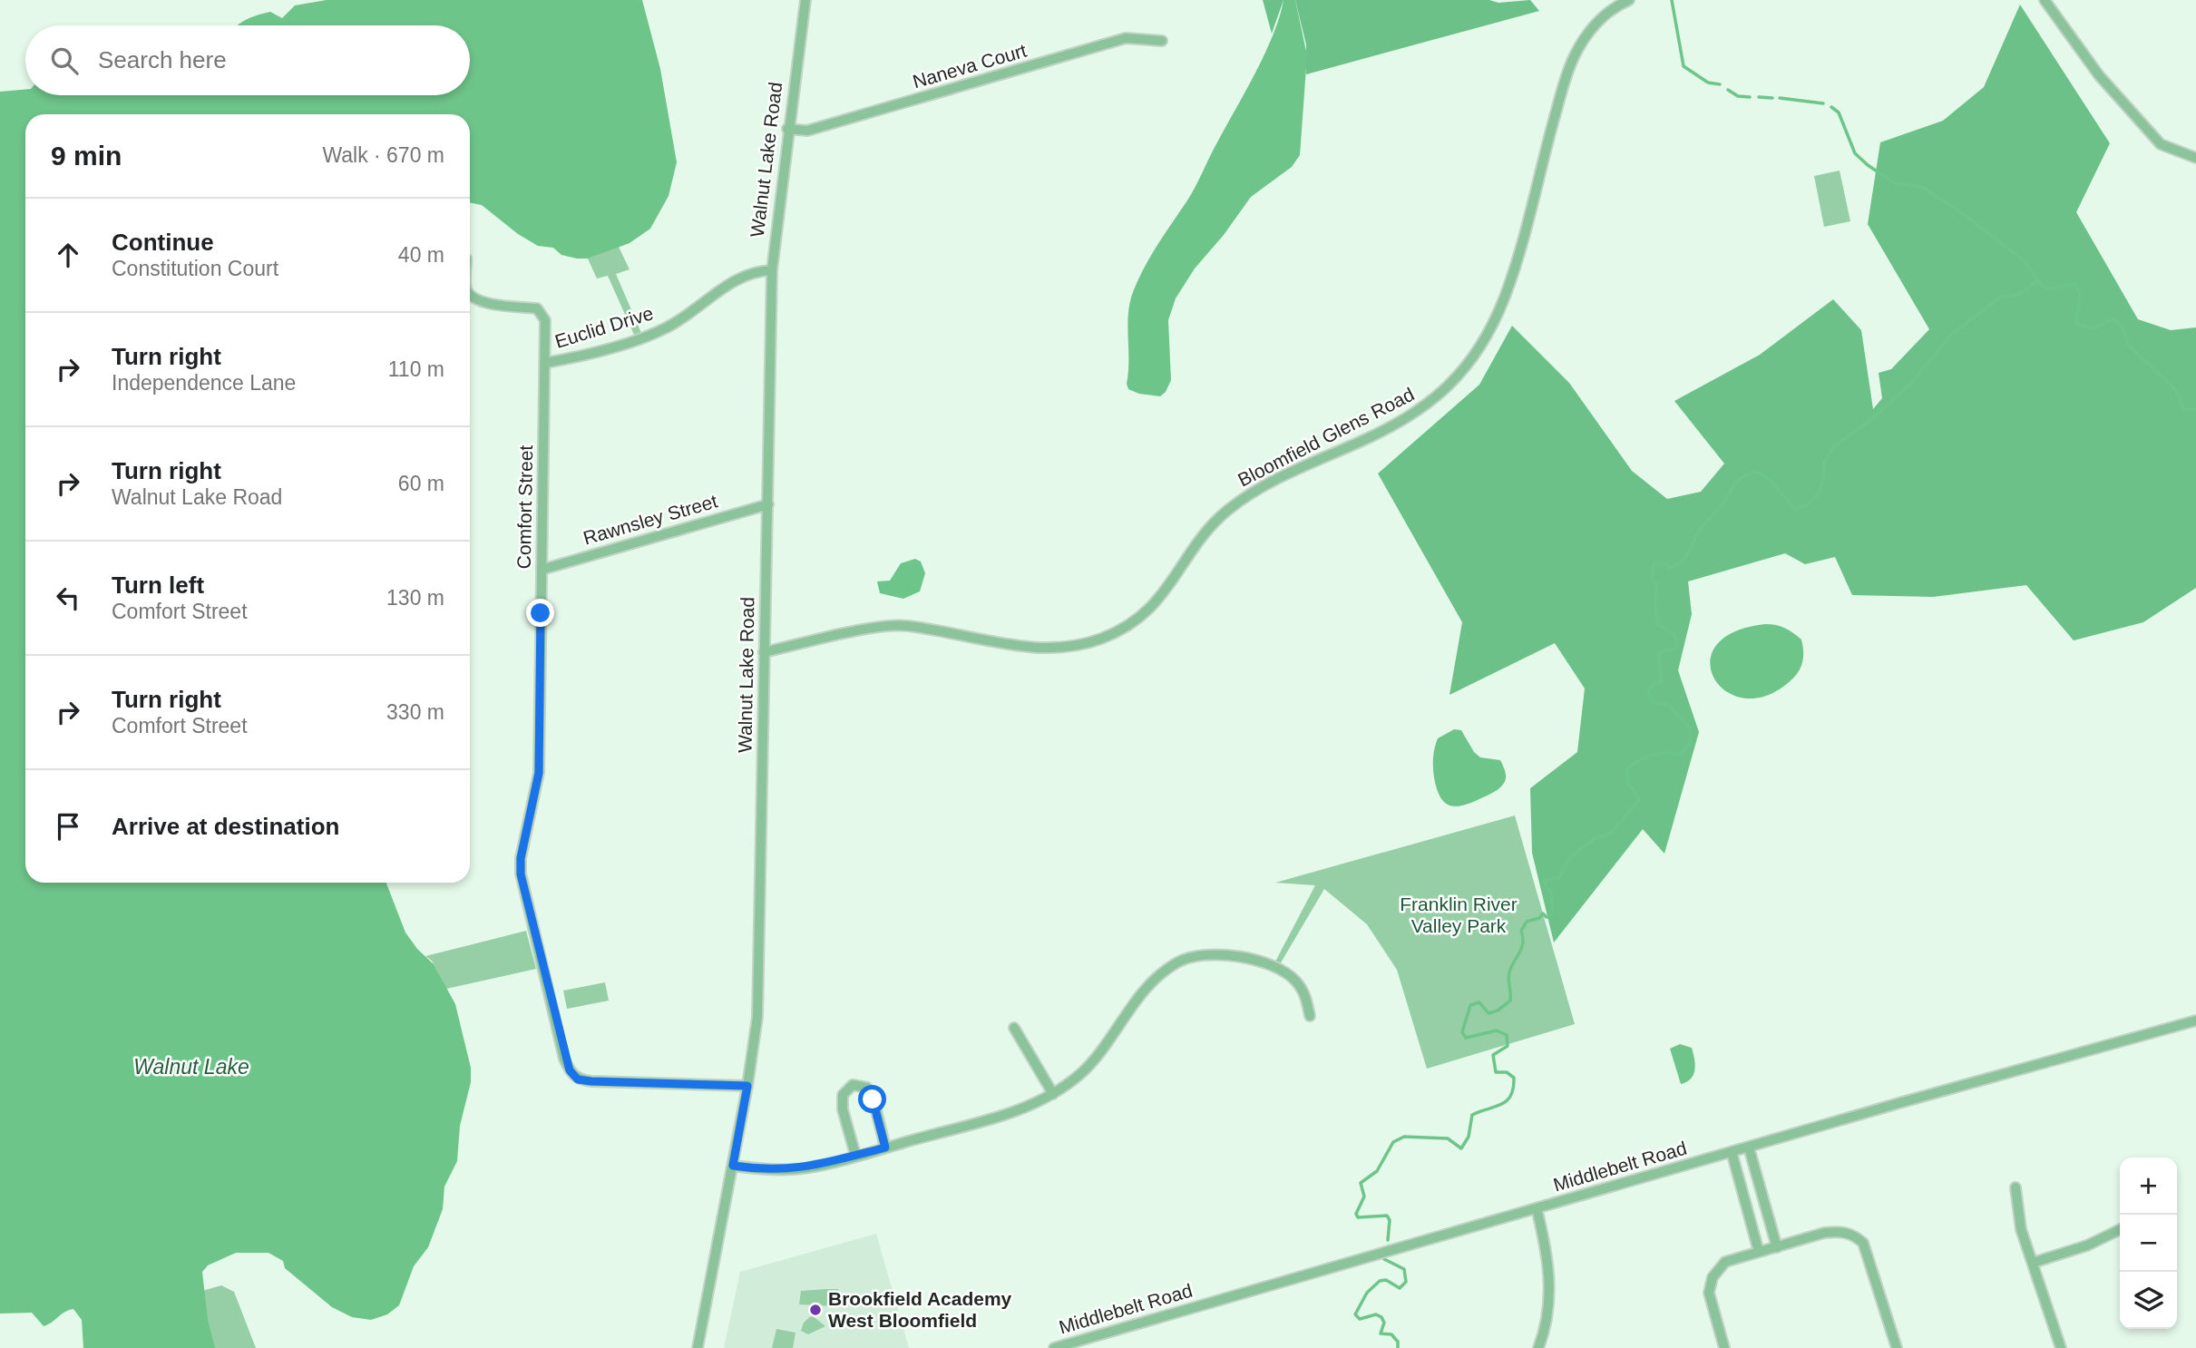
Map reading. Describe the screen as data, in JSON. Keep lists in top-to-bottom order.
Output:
{
  "streets": {
    "street": [
      "Naneva Court",
      "Walnut Lake Road",
      "Euclid Drive",
      "Bloomfield Glens Road",
      "Comfort Street",
      "Rawnsley Street",
      "Middlebelt Road"
    ]
  },
  "crossings": [
    ["Naneva Court", "Walnut Lake Road"],
    ["Walnut Lake Road", "Euclid Drive"],
    ["Walnut Lake Road", "Bloomfield Glens Road"],
    ["Walnut Lake Road", "Comfort Street"],
    ["Walnut Lake Road", "Rawnsley Street"],
    ["Euclid Drive", "Comfort Street"],
    ["Comfort Street", "Rawnsley Street"]
  ],
  "water": ["Walnut Lake"],
  "parks": ["Franklin River Valley Park"],
  "places": ["Brookfield Academy West Bloomfield"],
  "page": {
    "search": "Search here",
    "heading": ["9 min", "Walk · 670 m"],
    "list": [
      ["Continue", "Constitution Court", "40 m"],
      ["Turn right", "Independence Lane", "110 m"],
      ["Turn right", "Walnut Lake Road", "60 m"],
      ["Turn left", "Comfort Street", "130 m"],
      ["Turn right", "Comfort Street", "330 m"],
      "Arrive at destination"
    ],
    "map_buttons": ["+", "−"]
  }
}
